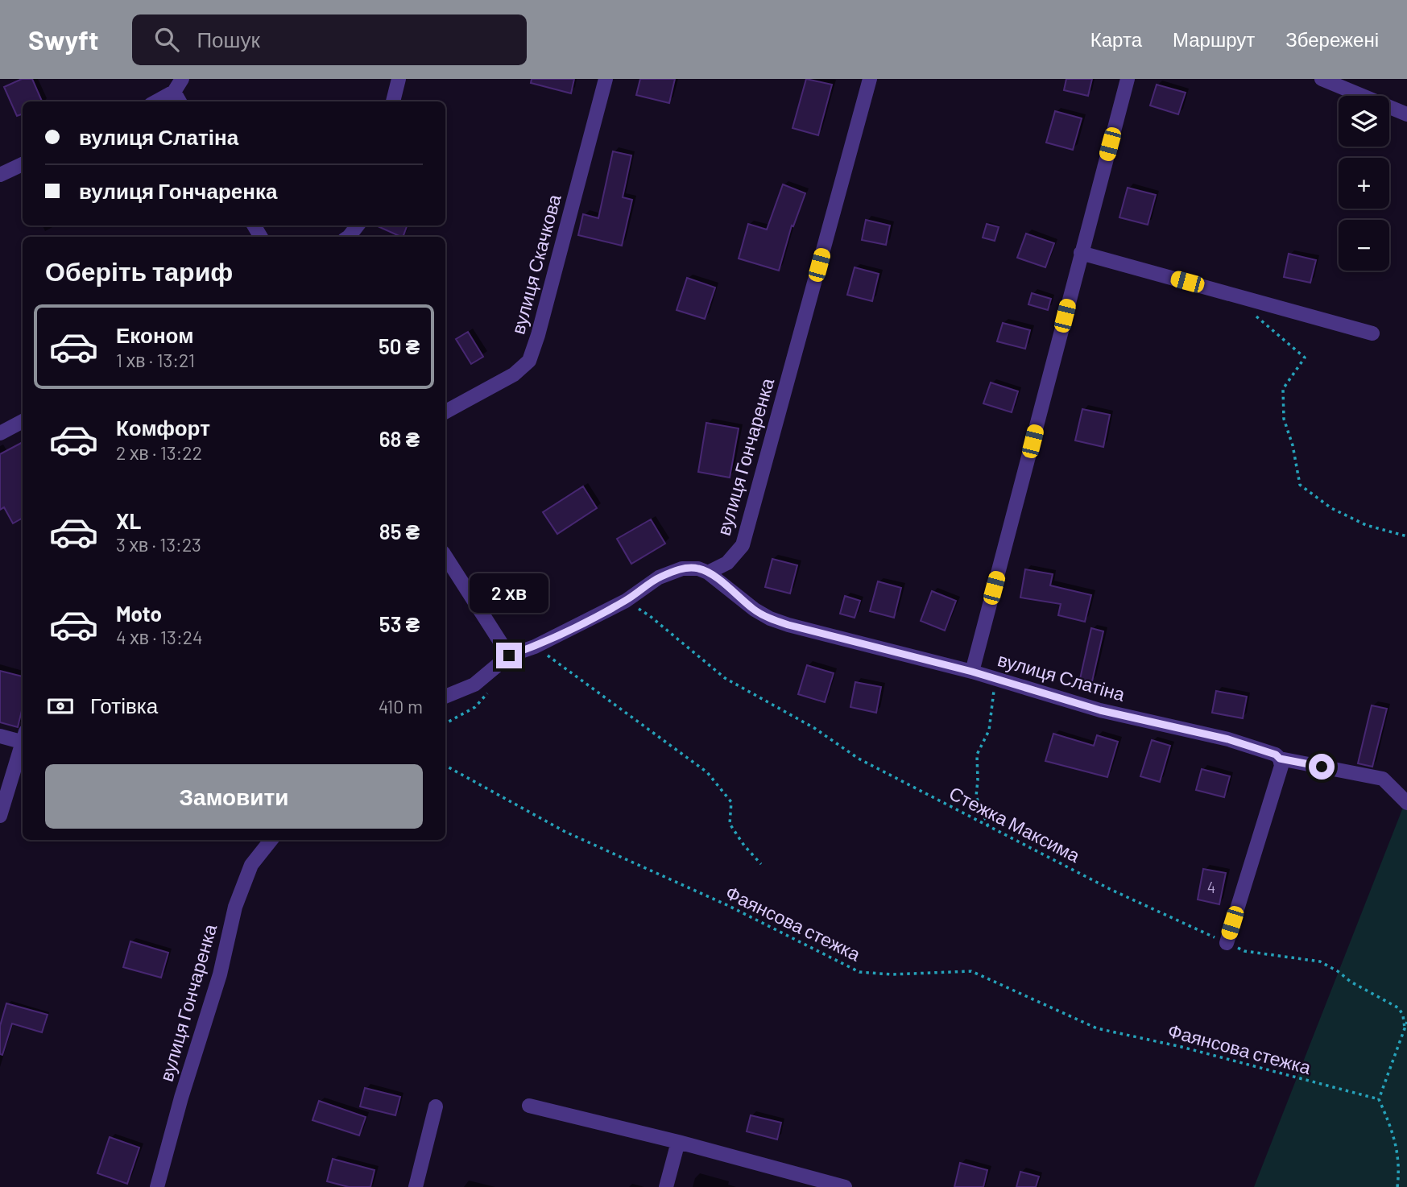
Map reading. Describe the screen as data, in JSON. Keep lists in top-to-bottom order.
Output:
{
  "streets": {
    "street": ["вулиця Скачкова", "вулиця Гончаренка", "вулиця Слатіна"],
    "path": ["Стежка Максима", "Фаянсова стежка"]
  },
  "crossings": [
    ["вулиця Гончаренка", "вулиця Слатіна"]
  ],
  "house_numbers": ["4"],
  "page": {
    "header": "Swyft",
    "search": "Пошук",
    "nav": ["Карта", "Маршрут", "Збережені"],
    "map_buttons": ["+", "−"],
    "banner": ["вулиця Слатіна", "вулиця Гончаренка"],
    "heading": "Оберіть тариф",
    "list": [
      {
        "name": "Економ",
        "note": "1 хв · 13:21",
        "value": "50 ₴"
      },
      {
        "name": "Комфорт",
        "note": "2 хв · 13:22",
        "value": "68 ₴"
      },
      {
        "name": "XL",
        "note": "3 хв · 13:23",
        "value": "85 ₴"
      },
      {
        "name": "Moto",
        "note": "4 хв · 13:24",
        "value": "53 ₴"
      }
    ],
    "bubble": "2 хв",
    "pay": ["Готівка", "410 m"],
    "buttons": "Замовити"
  }
}
